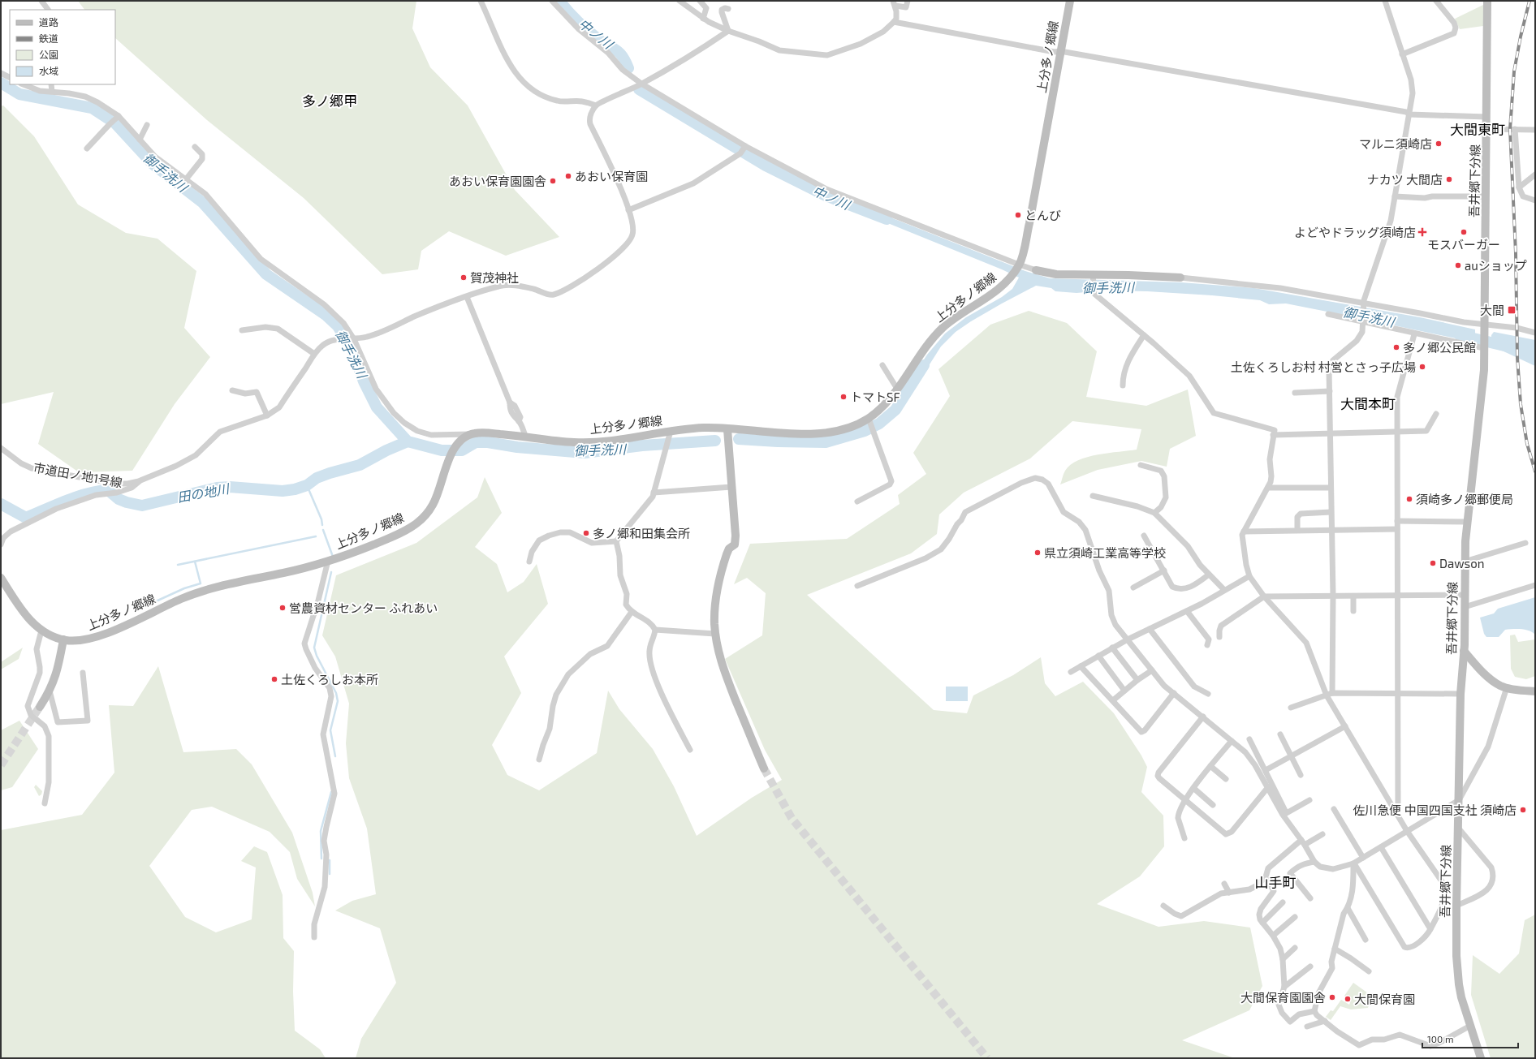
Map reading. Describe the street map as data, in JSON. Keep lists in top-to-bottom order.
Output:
{
  "streets": {
    "main road": ["上分多ノ郷線", "吾井郷下分線"],
    "street": ["市道田ノ地1号線"]
  },
  "districts": [
    "多ノ郷甲",
    "大間東町",
    "大間本町",
    "山手町"
  ],
  "water": ["中ノ川", "御手洗川", "田の地川"],
  "places": {
    "other": [
      "マルニ須崎店",
      "あおい保育園",
      "ナカツ 大間店",
      "あおい保育園園舎",
      "とんび",
      "モスバーガー",
      "auショップ",
      "賀茂神社",
      "多ノ郷公民館",
      "土佐くろしお村 村営とさっ子広場",
      "トマトSF",
      "須崎多ノ郷郵便局",
      "多ノ郷和田集会所",
      "県立須崎工業高等学校",
      "Dawson",
      "営農資材センター ふれあい",
      "土佐くろしお本所",
      "佐川急便 中国四国支社 須崎店",
      "大間保育園園舎",
      "大間保育園"
    ],
    "health": ["よどやドラッグ須崎店"],
    "transit": ["大間"]
  },
  "legend": [
    "道路",
    "鉄道",
    "公園",
    "水域"
  ],
  "scale_bar": "100 m"
}
